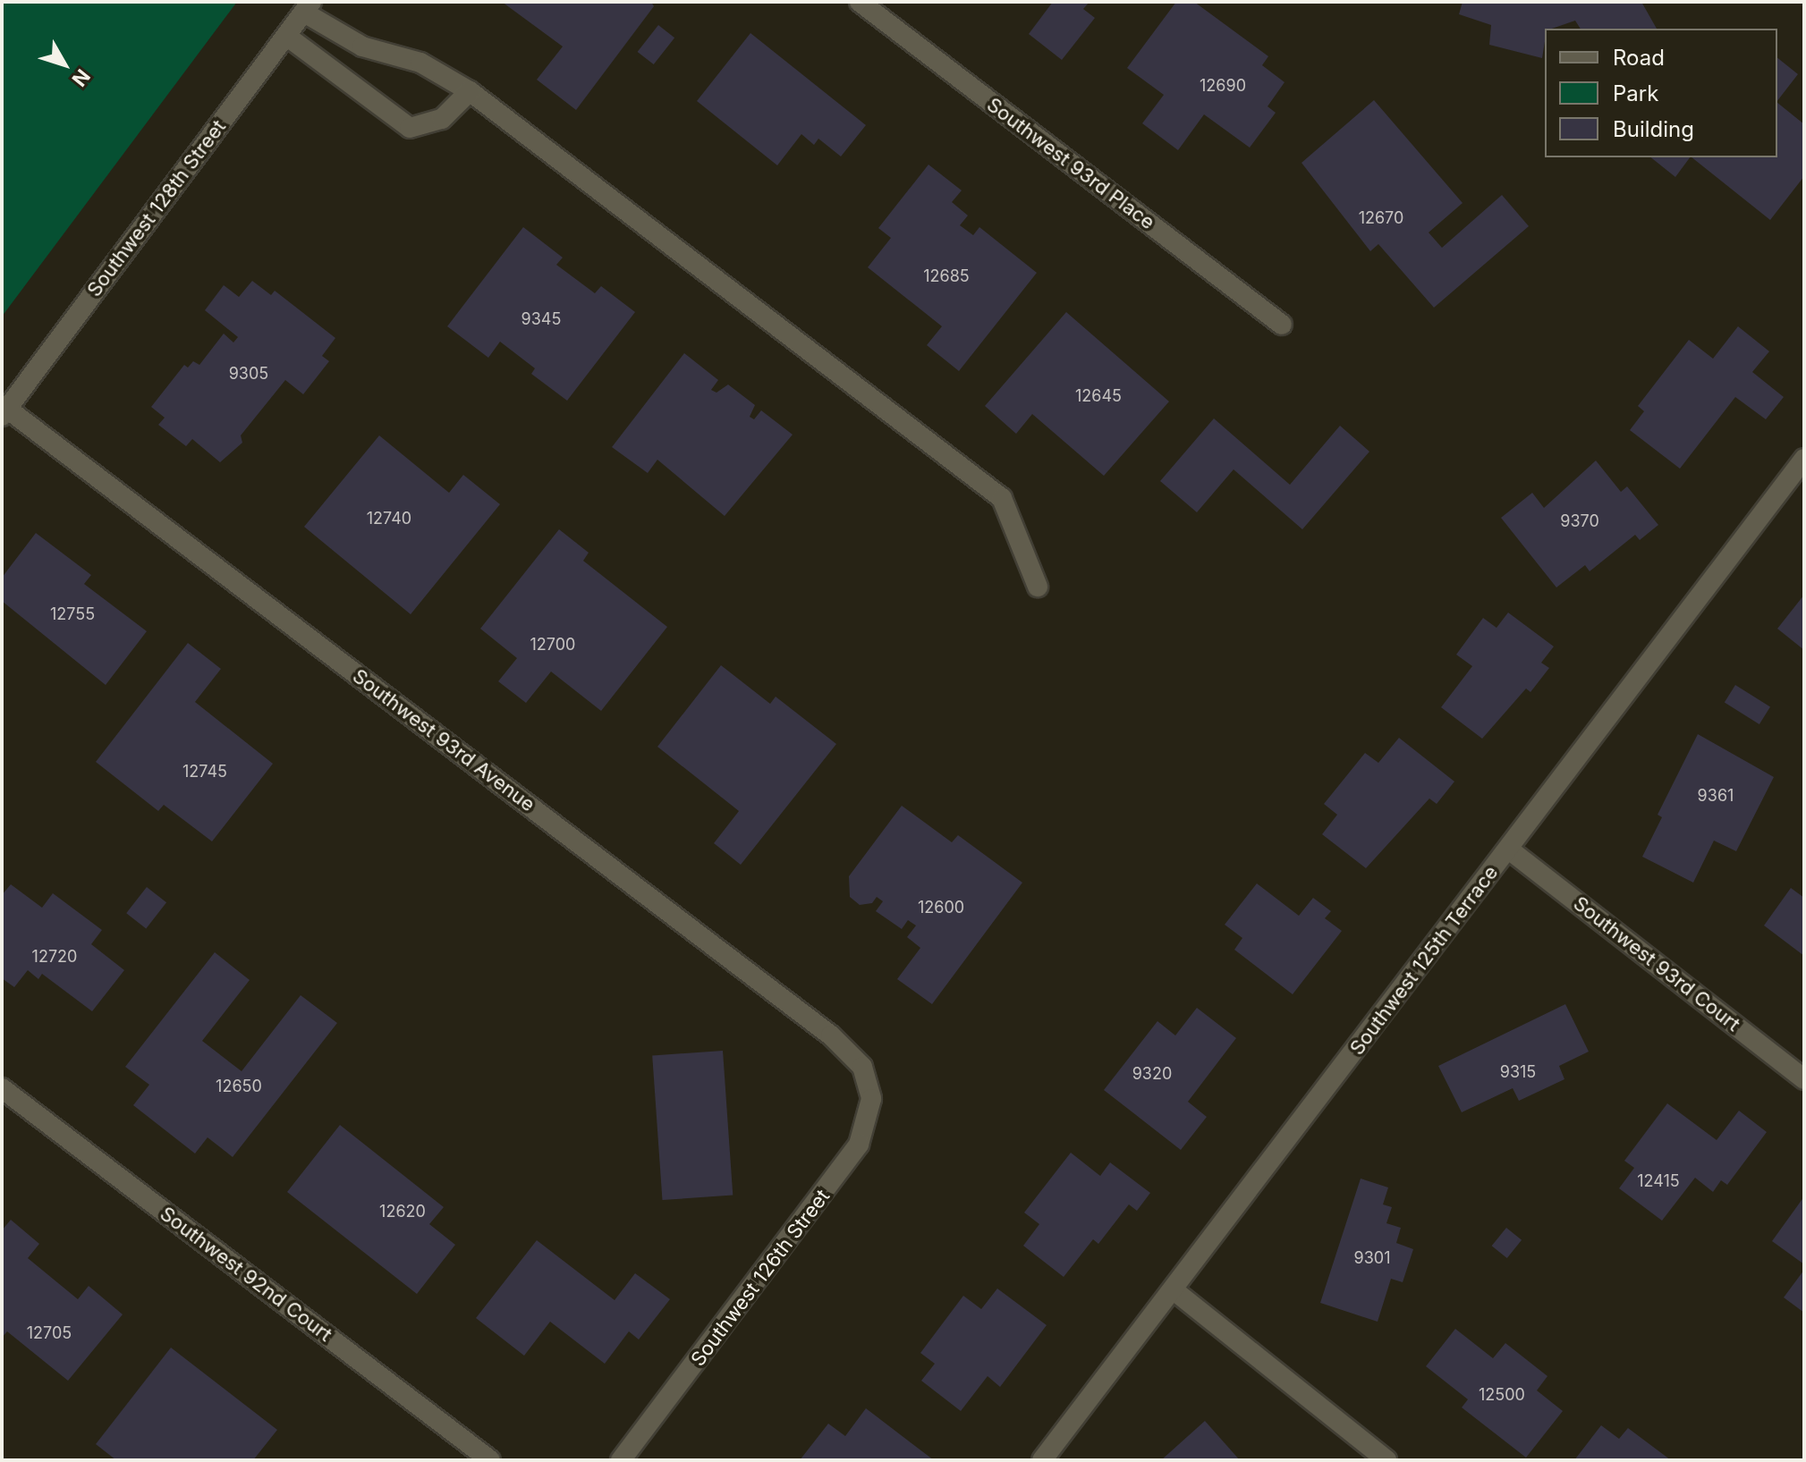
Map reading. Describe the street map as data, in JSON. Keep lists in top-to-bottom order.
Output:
{
  "streets": {
    "street": [
      "Southwest 93rd Place",
      "Southwest 128th Street",
      "Southwest 93rd Avenue",
      "Southwest 125th Terrace",
      "Southwest 93rd Court",
      "Southwest 92nd Court",
      "Southwest 126th Street"
    ]
  },
  "crossings": [
    ["Southwest 128th Street", "Southwest 93rd Avenue"],
    ["Southwest 93rd Avenue", "Southwest 126th Street"],
    ["Southwest 125th Terrace", "Southwest 93rd Court"]
  ],
  "house_numbers": [
    "12690",
    "12670",
    "12685",
    "9345",
    "9305",
    "12645",
    "12740",
    "9370",
    "12755",
    "12700",
    "12745",
    "9361",
    "12600",
    "12720",
    "9315",
    "9320",
    "12650",
    "12415",
    "12620",
    "9301",
    "12705",
    "12500"
  ],
  "legend": ["Road", "Park", "Building"],
  "north": "bottom right"
}
